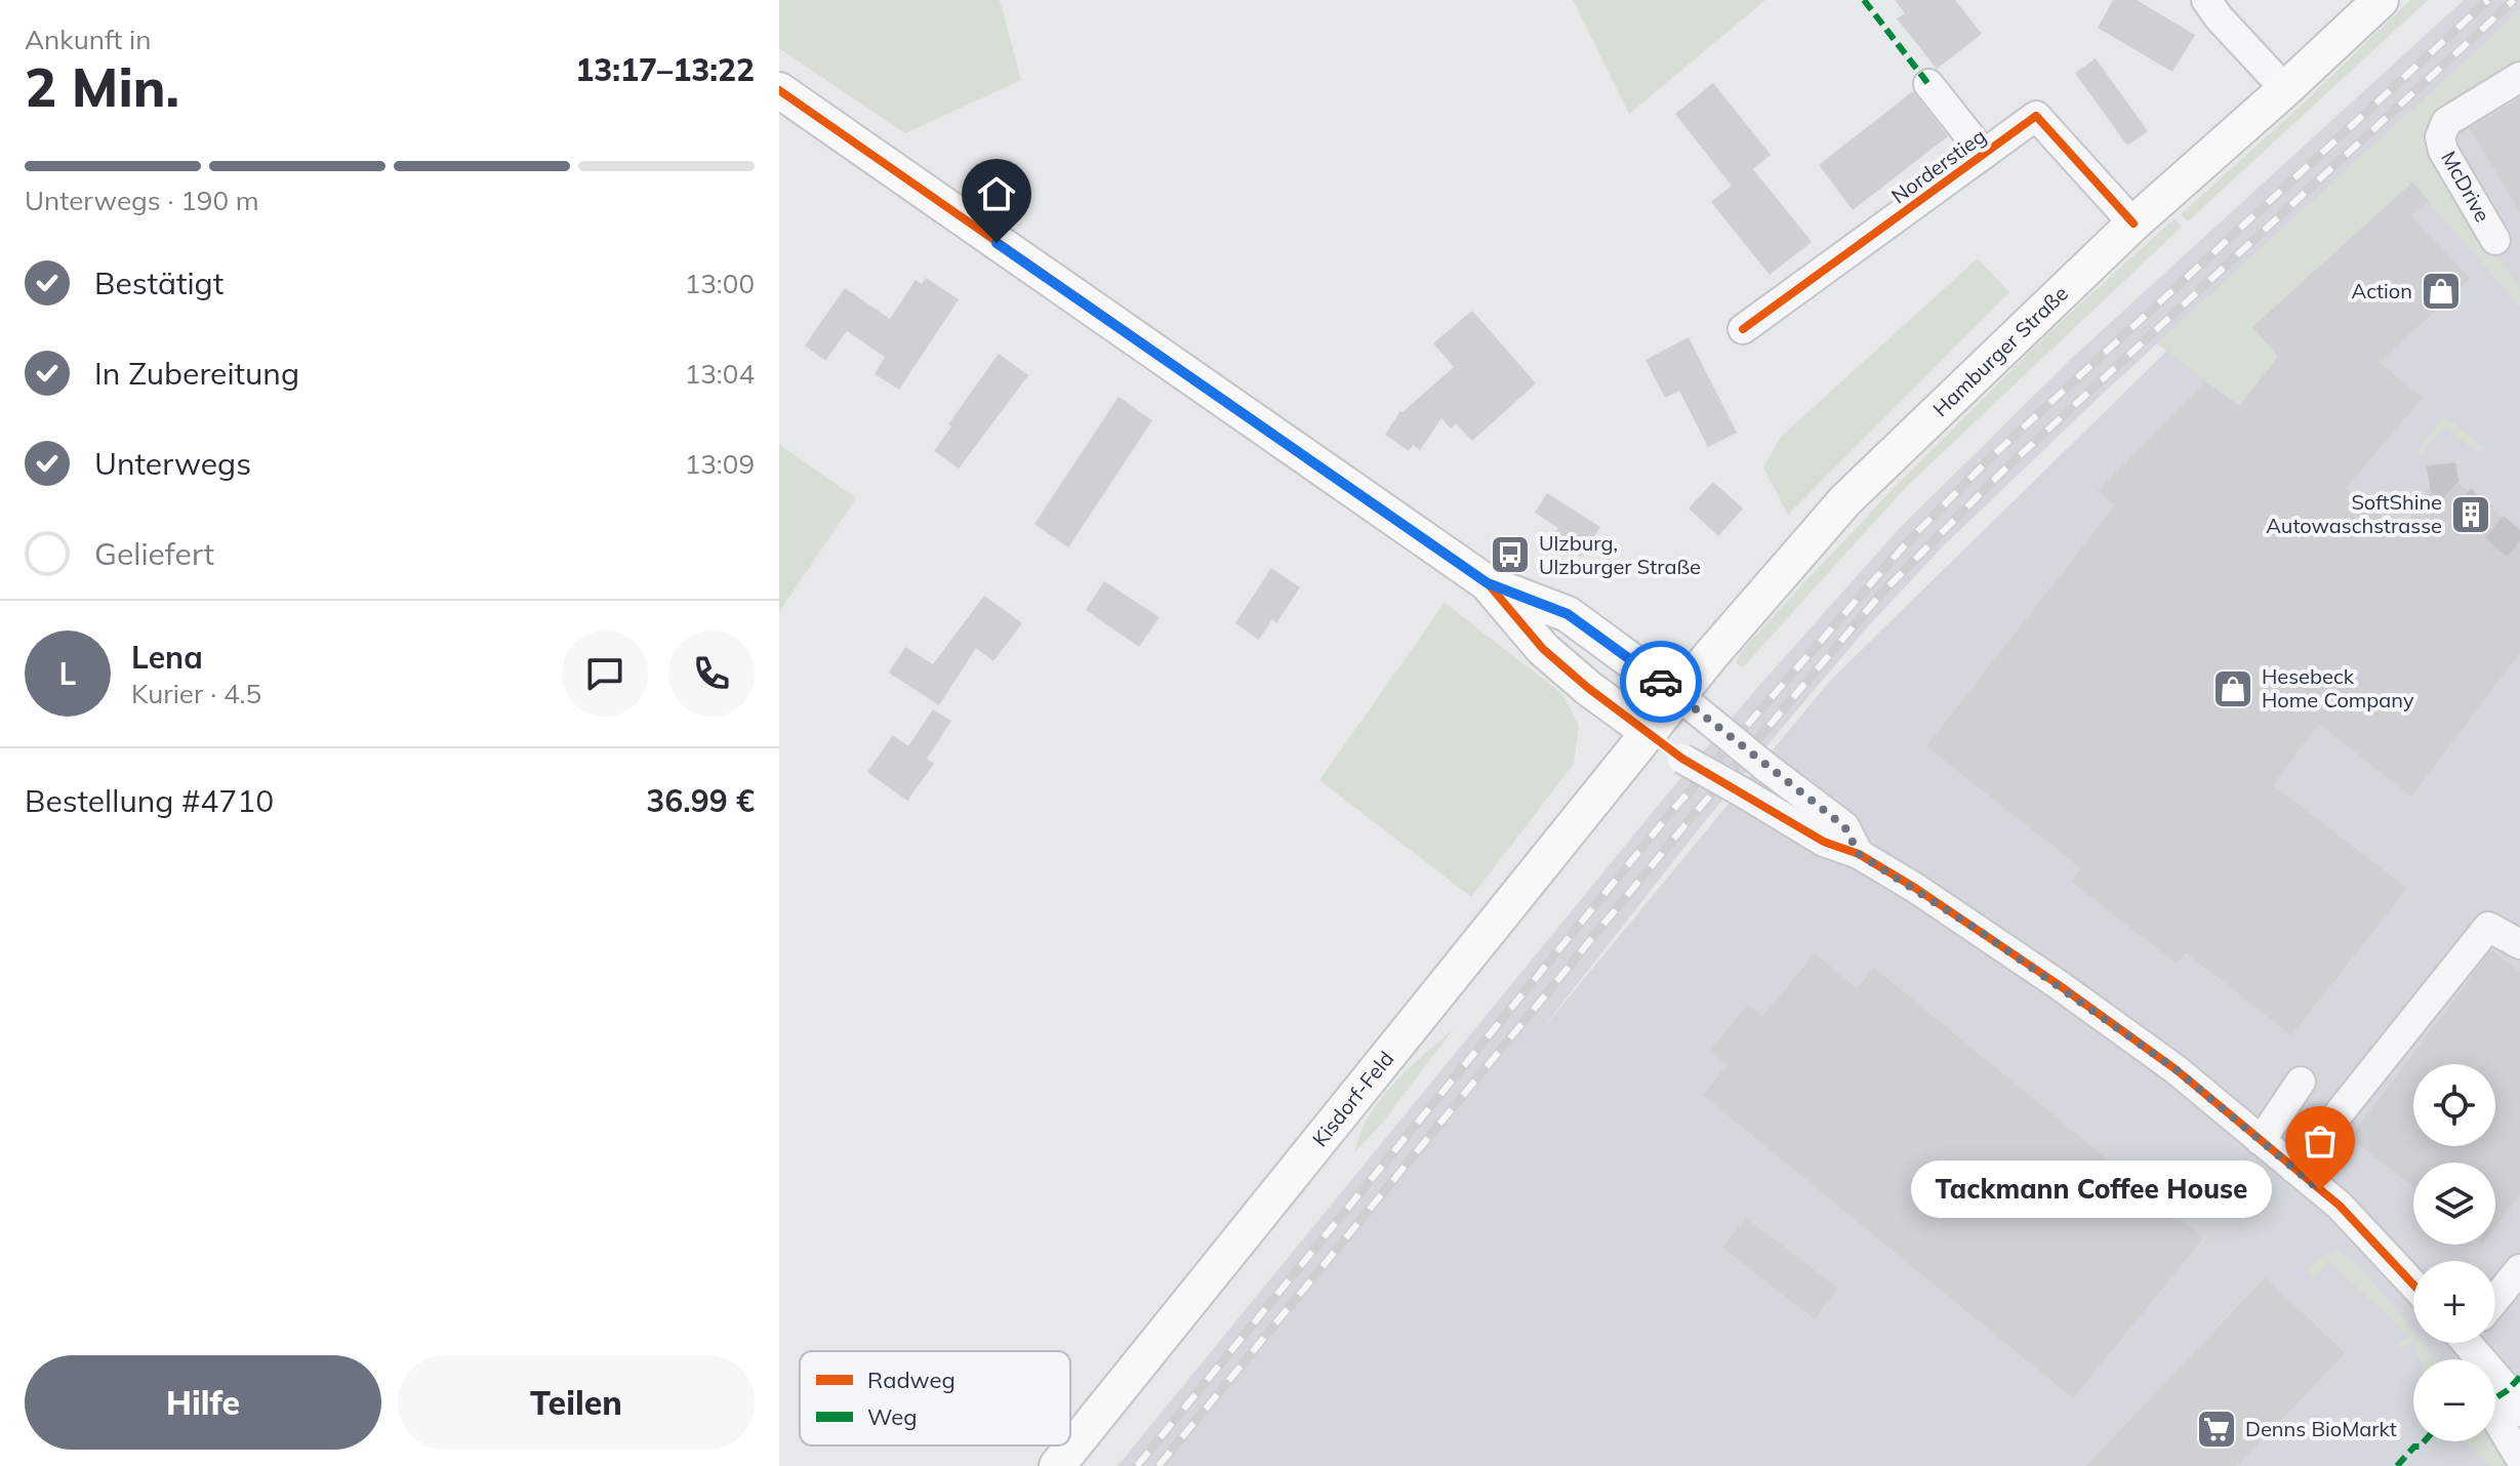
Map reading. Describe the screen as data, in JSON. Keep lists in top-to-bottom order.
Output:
{
  "streets": {
    "main road": ["Hamburger Straße", "Kisdorf-Feld"],
    "street": ["Norderstieg", "McDrive"]
  },
  "crossings": [
    ["Norderstieg", "Hamburger Straße"],
    ["Hamburger Straße", "Kisdorf-Feld"]
  ],
  "places": {
    "shop": ["Action", "Hesebeck Home Company"],
    "building": ["SoftShine Autowaschstrasse"],
    "bus stop": ["Ulzburg, Ulzburger Straße"],
    "other": ["Tackmann Coffee House"],
    "supermarket": ["Denns BioMarkt"]
  },
  "legend": ["Radweg", "Weg"],
  "page": {
    "heading": ["2 Min.", "Ankunft in", "13:17–13:22"],
    "panel": [
      "Lena",
      "Kurier · 4.5",
      "Bestellung #4710",
      "36.99 €"
    ],
    "bar": "Unterwegs · 190 m",
    "list": [
      ["Bestätigt", "13:00"],
      ["In Zubereitung", "13:04"],
      ["Unterwegs", "13:09"],
      "Geliefert"
    ],
    "round": "L",
    "map_buttons": ["+", "−"],
    "bubble": "Tackmann Coffee House",
    "buttons": ["Hilfe", "Teilen"]
  }
}
